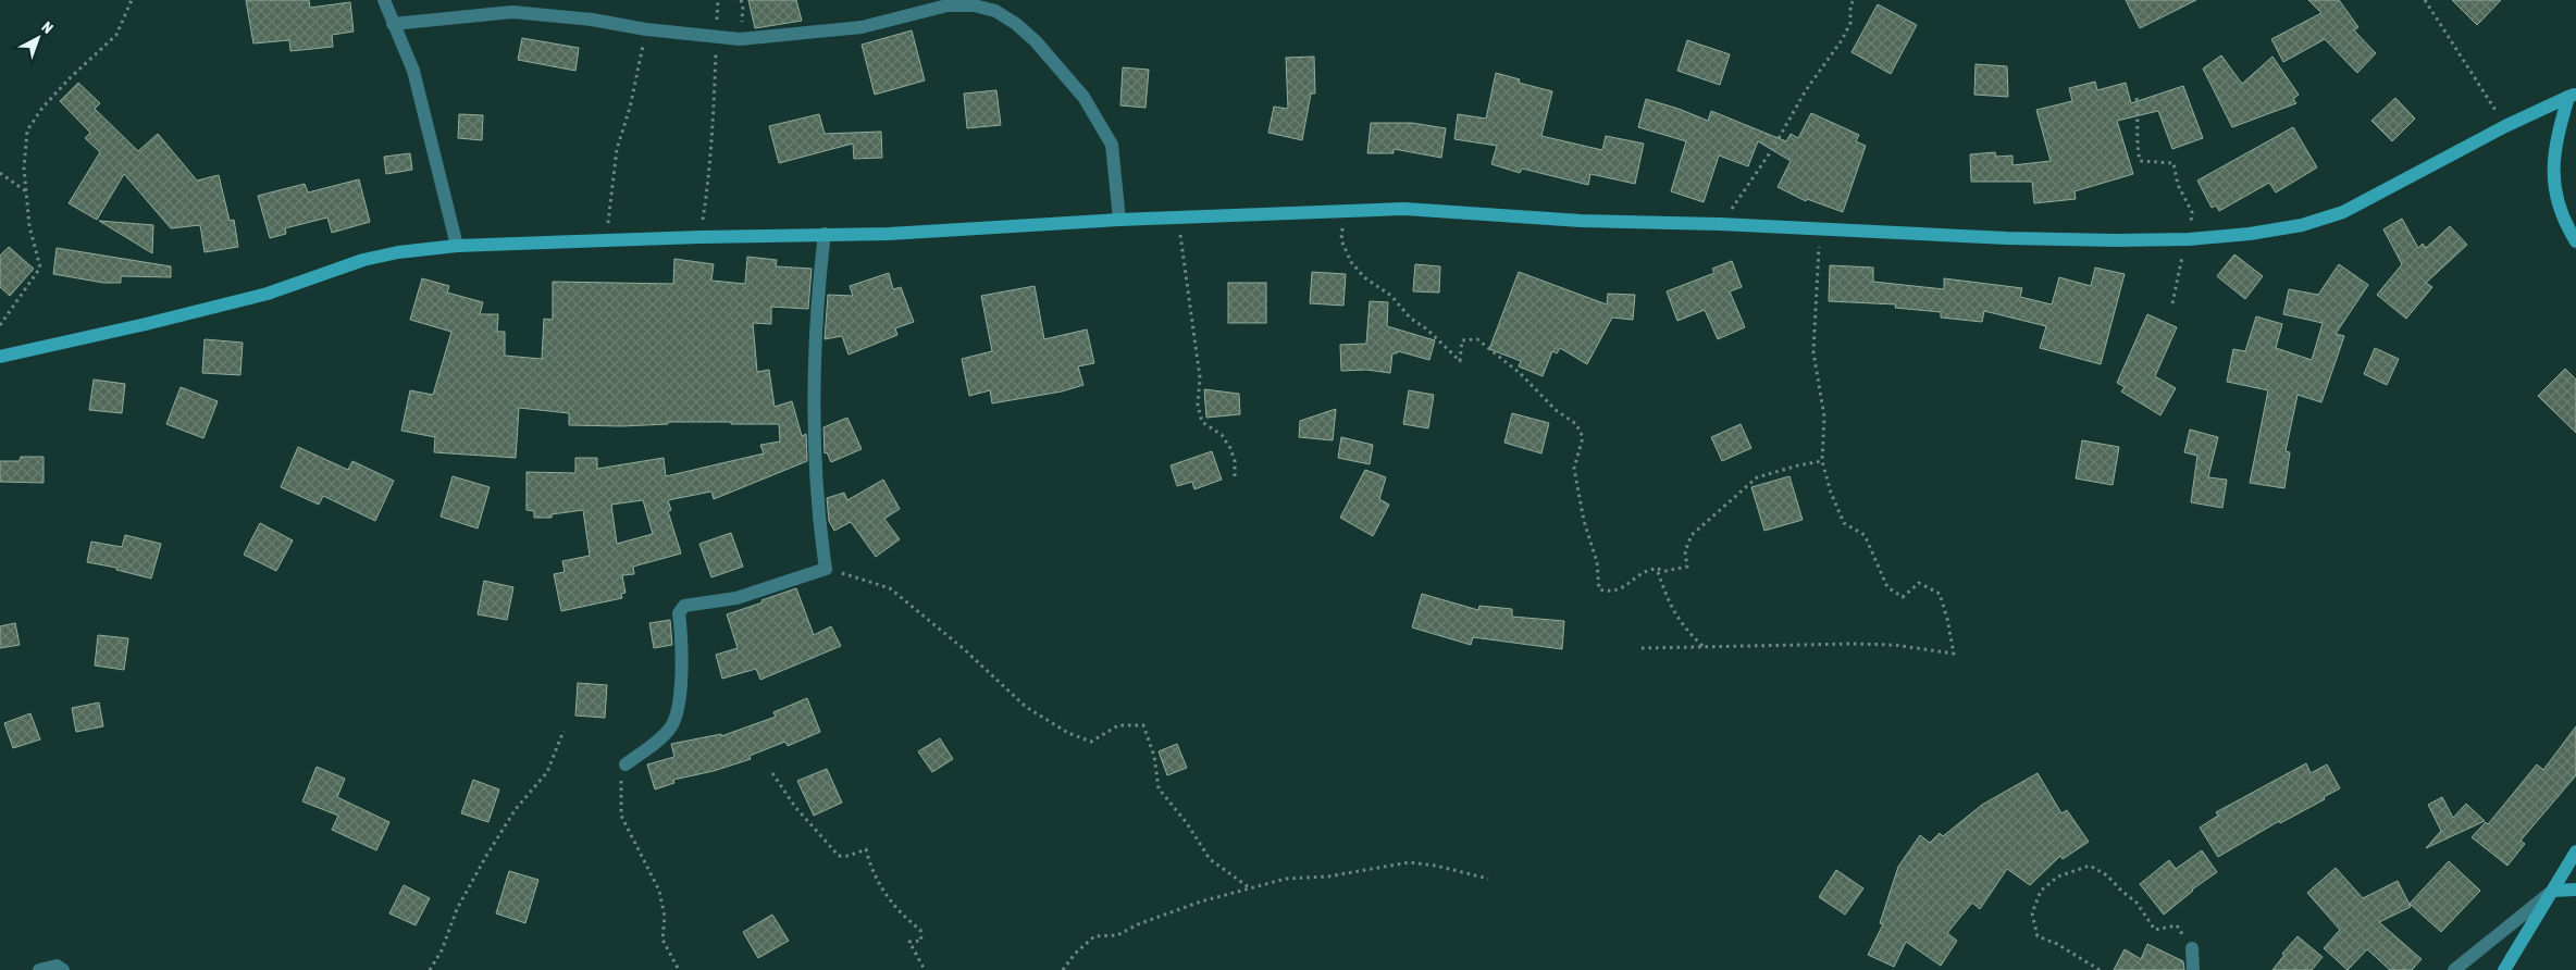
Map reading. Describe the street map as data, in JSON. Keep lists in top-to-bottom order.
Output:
{
  "north": "top right"
}
